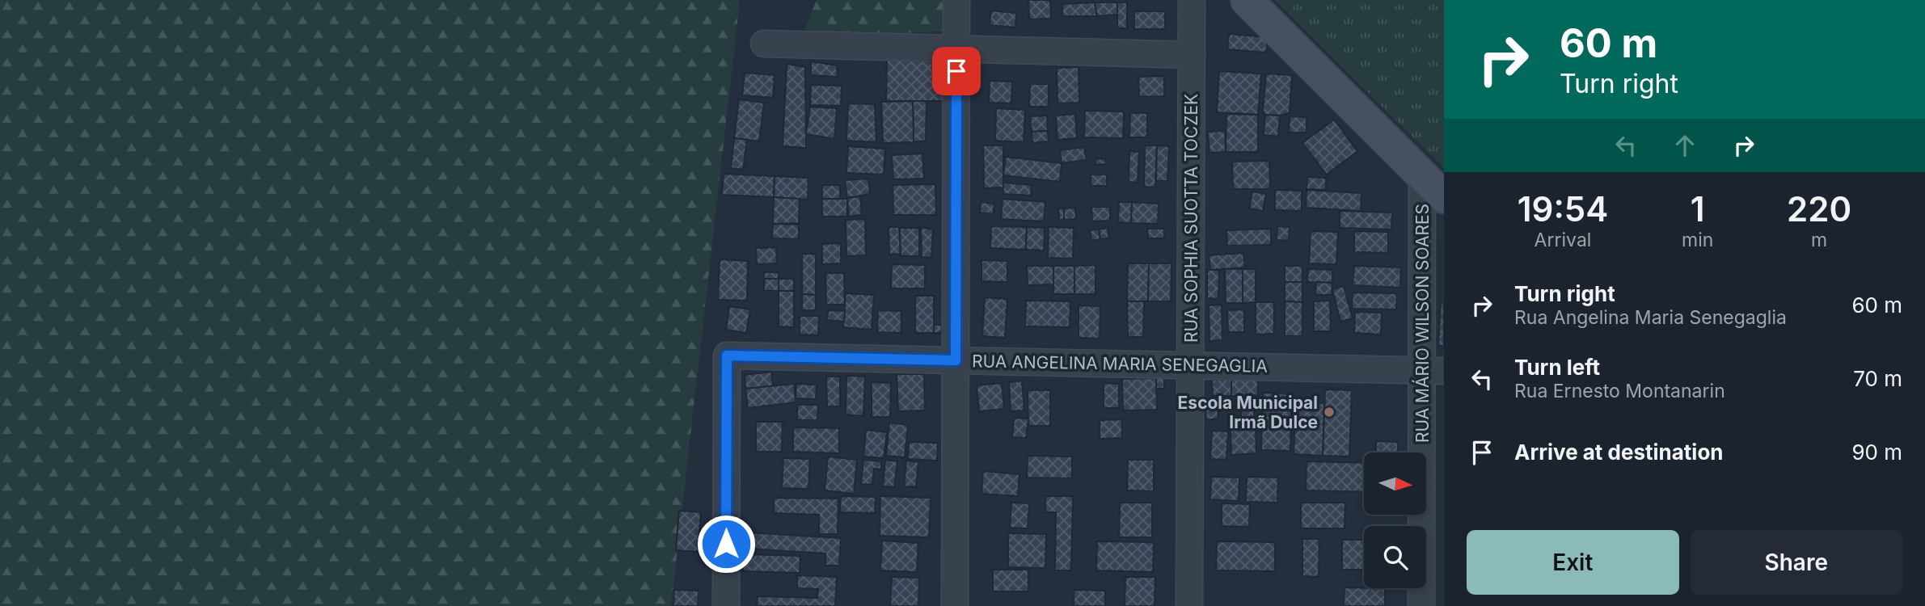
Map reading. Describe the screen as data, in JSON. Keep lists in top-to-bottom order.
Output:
{
  "streets": {
    "street": ["RUA SOPHIA SUOTTA TOCZEK", "RUA MÁRIO WILSON SOARES", "RUA ANGELINA MARIA SENEGAGLIA"]
  },
  "crossings": [
    ["RUA SOPHIA SUOTTA TOCZEK", "RUA ANGELINA MARIA SENEGAGLIA"],
    ["RUA MÁRIO WILSON SOARES", "RUA ANGELINA MARIA SENEGAGLIA"]
  ],
  "places": ["Escola Municipal Irmã Dulce"],
  "north": "right",
  "page": {
    "turn": ["60 m", "Turn right"],
    "eta": [
      "19:54",
      "Arrival",
      "1",
      "min",
      "220",
      "m"
    ],
    "list": [
      {
        "name": "Turn right",
        "note": "Rua Angelina Maria Senegaglia",
        "value": "60 m"
      },
      {
        "name": "Turn left",
        "note": "Rua Ernesto Montanarin",
        "value": "70 m"
      },
      {
        "name": "Arrive at destination",
        "value": "90 m"
      }
    ],
    "buttons": ["Exit", "Share"]
  }
}
